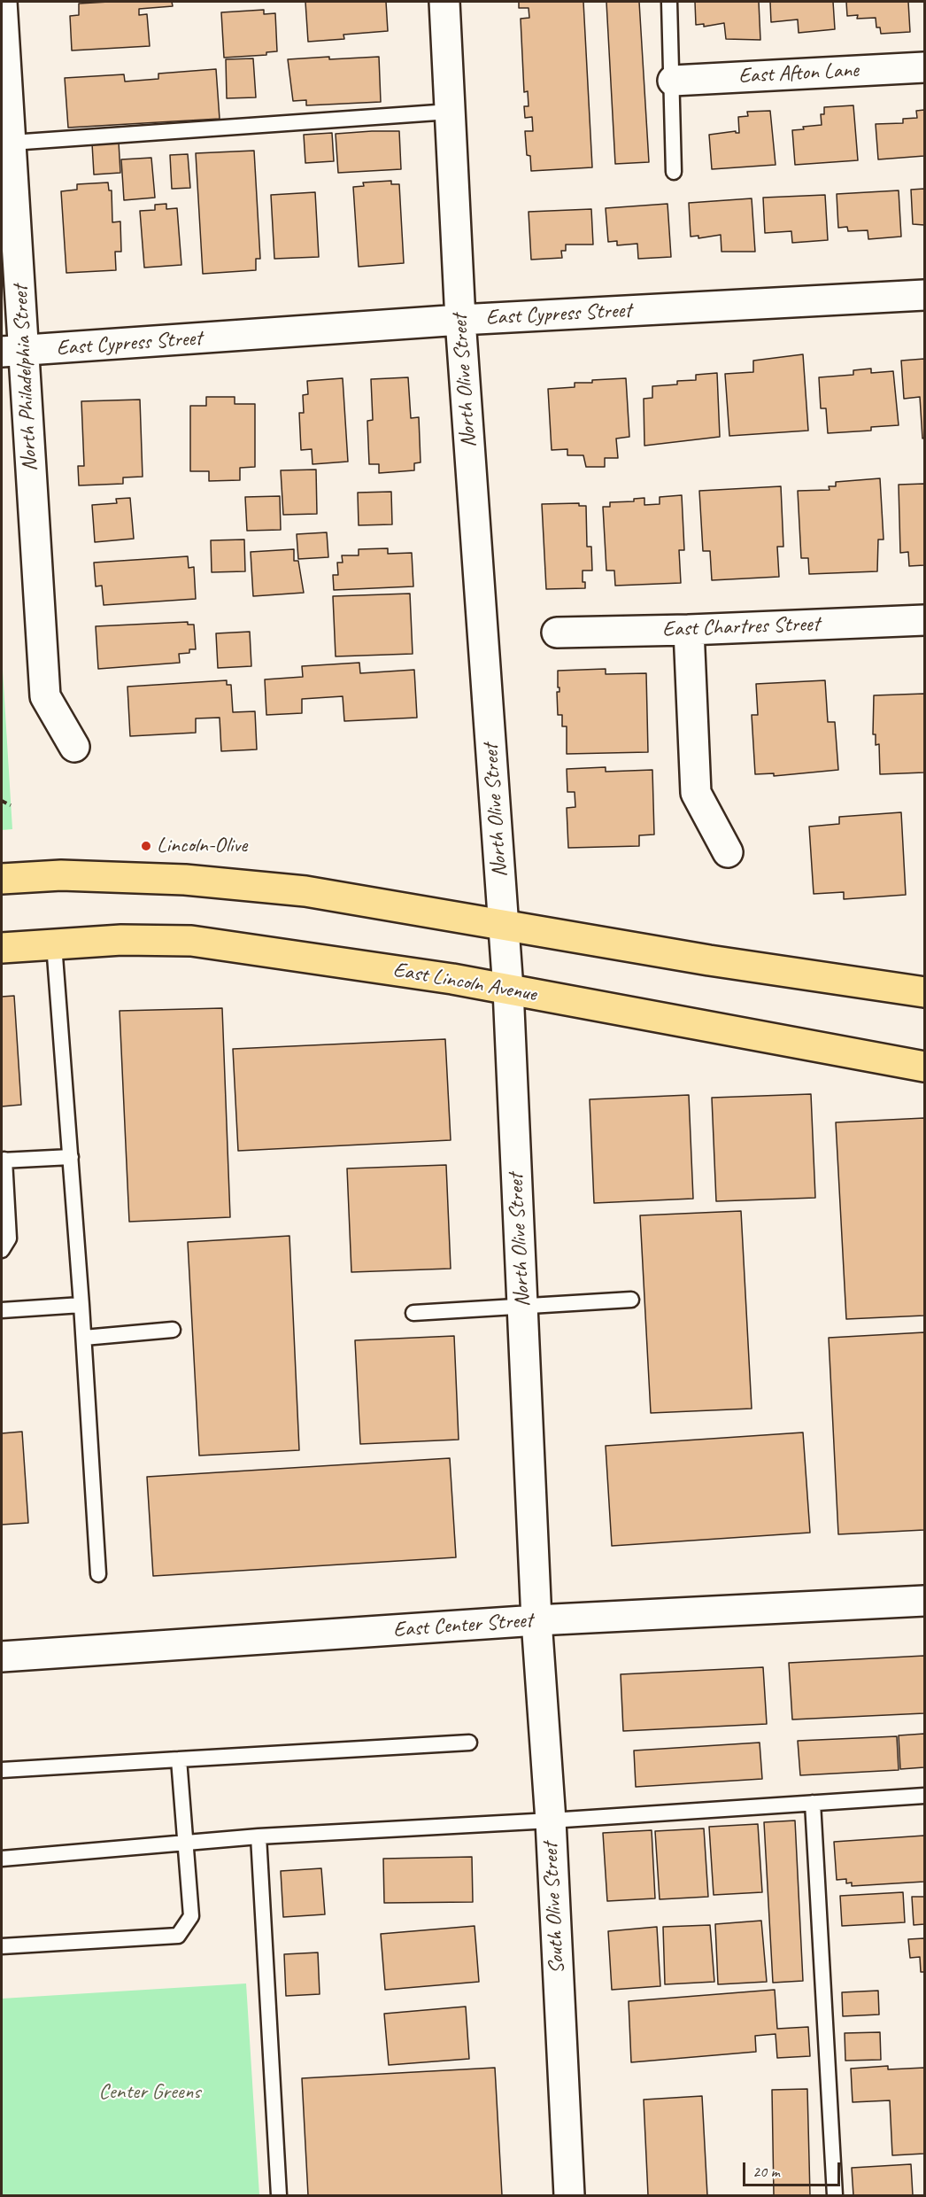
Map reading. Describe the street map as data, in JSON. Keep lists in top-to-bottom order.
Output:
{
  "streets": {
    "main road": ["East Lincoln Avenue"],
    "street": [
      "East Afton Lane",
      "East Cypress Street",
      "North Philadelphia Street",
      "North Olive Street",
      "East Chartres Street",
      "East Center Street",
      "South Olive Street"
    ]
  },
  "crossings": [
    ["East Cypress Street", "North Philadelphia Street"],
    ["East Cypress Street", "North Olive Street"],
    ["North Olive Street", "East Lincoln Avenue"],
    ["North Olive Street", "East Center Street"],
    ["North Olive Street", "South Olive Street"],
    ["East Center Street", "South Olive Street"]
  ],
  "parks": ["Center Greens"],
  "places": ["Lincoln-Olive"],
  "scale_bar": "20 m"
}
